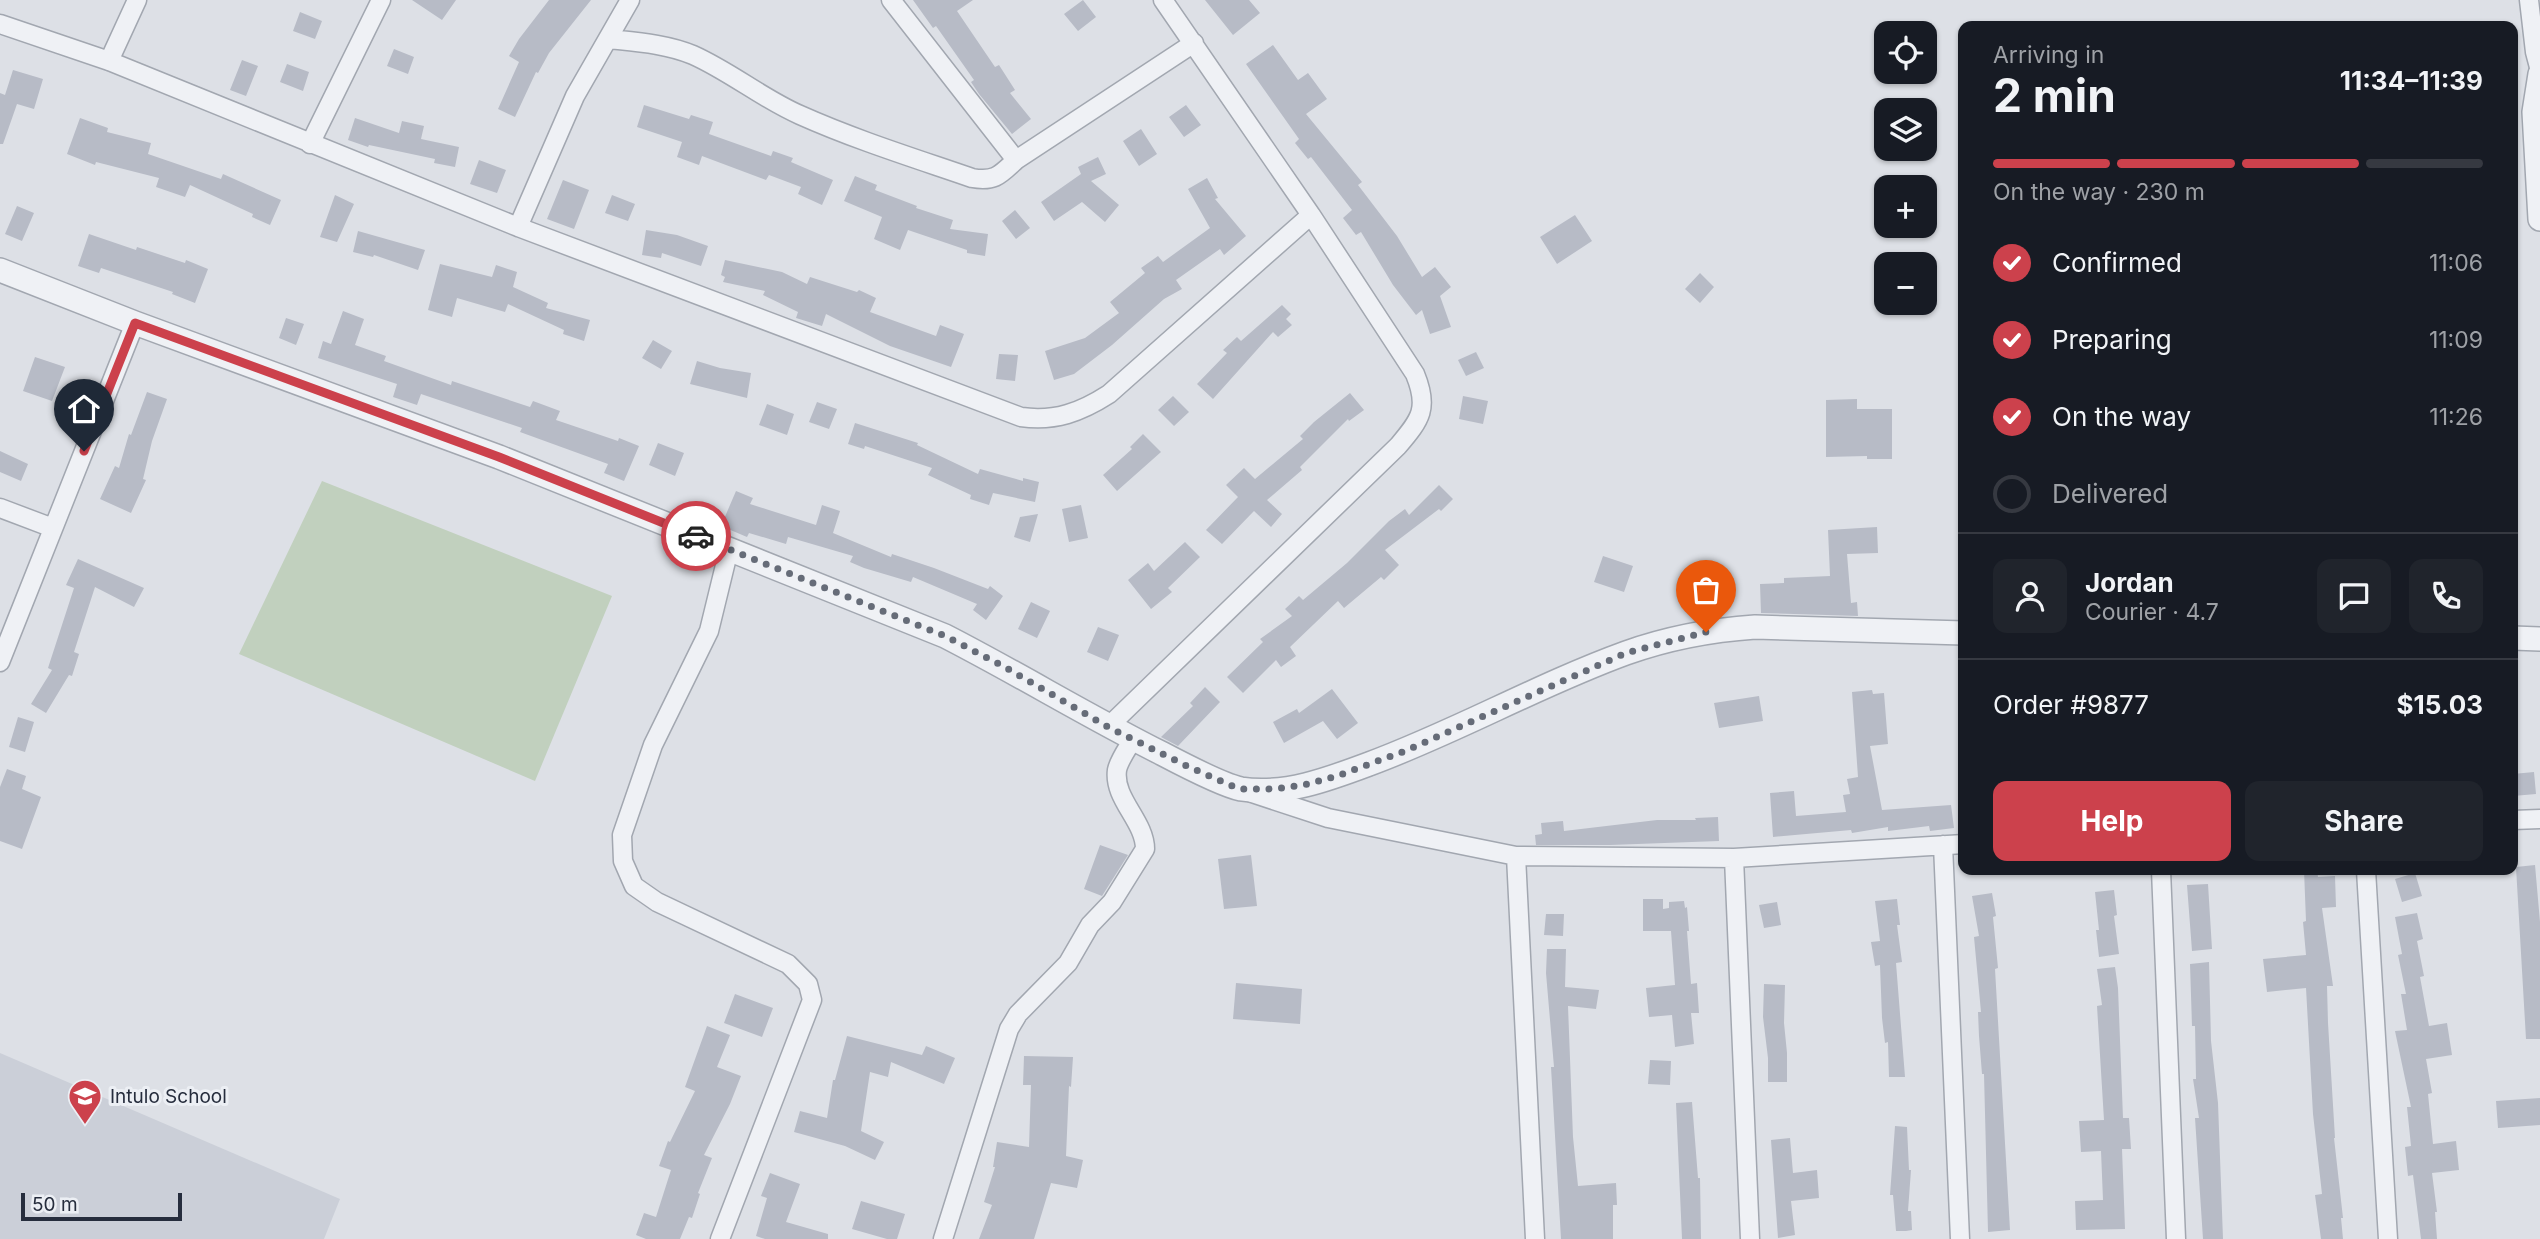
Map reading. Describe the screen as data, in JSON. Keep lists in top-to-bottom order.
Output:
{
  "places": {
    "school or university": ["Intulo School"]
  },
  "scale_bar": "50 m",
  "page": {
    "map_buttons": ["+", "−"],
    "heading": ["2 min", "Arriving in", "11:34–11:39"],
    "panel": [
      "Jordan",
      "Courier · 4.7",
      "Order #9877",
      "$15.03"
    ],
    "bar": "On the way · 230 m",
    "list": [
      ["Confirmed", "11:06"],
      ["Preparing", "11:09"],
      ["On the way", "11:26"],
      "Delivered"
    ],
    "buttons": ["Help", "Share"],
    "scale": "50 m"
  }
}
